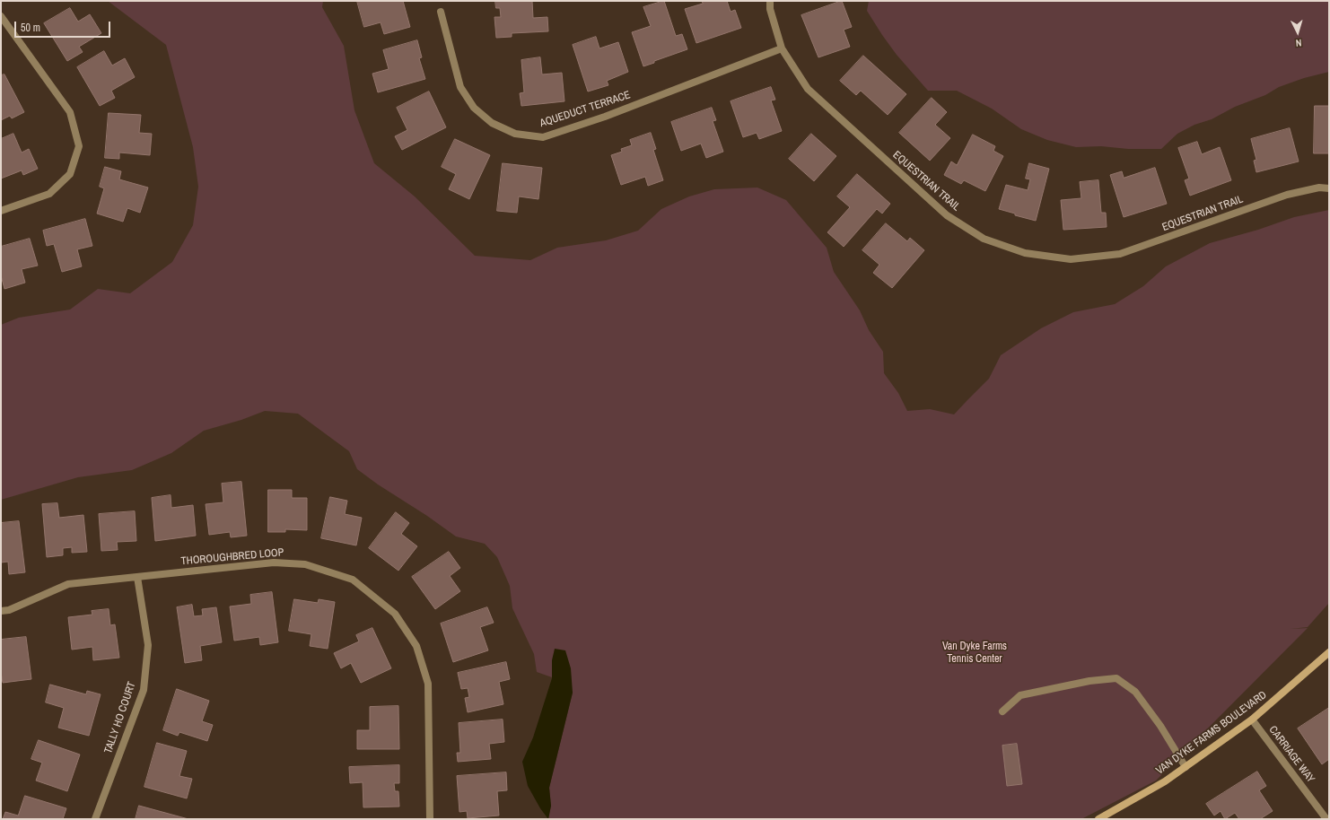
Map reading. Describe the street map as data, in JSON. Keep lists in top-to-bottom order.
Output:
{
  "streets": {
    "street": [
      "AQUEDUCT TERRACE",
      "EQUESTRIAN TRAIL",
      "THOROUGHBRED LOOP",
      "TALLY HO COURT",
      "VAN DYKE FARMS BOULEVARD",
      "CARRIAGE WAY"
    ]
  },
  "crossings": [
    ["AQUEDUCT TERRACE", "EQUESTRIAN TRAIL"],
    ["THOROUGHBRED LOOP", "TALLY HO COURT"],
    ["VAN DYKE FARMS BOULEVARD", "CARRIAGE WAY"]
  ],
  "parks": ["Van Dyke Farms Tennis Center"],
  "scale_bar": "50 m",
  "north": "bottom"
}
